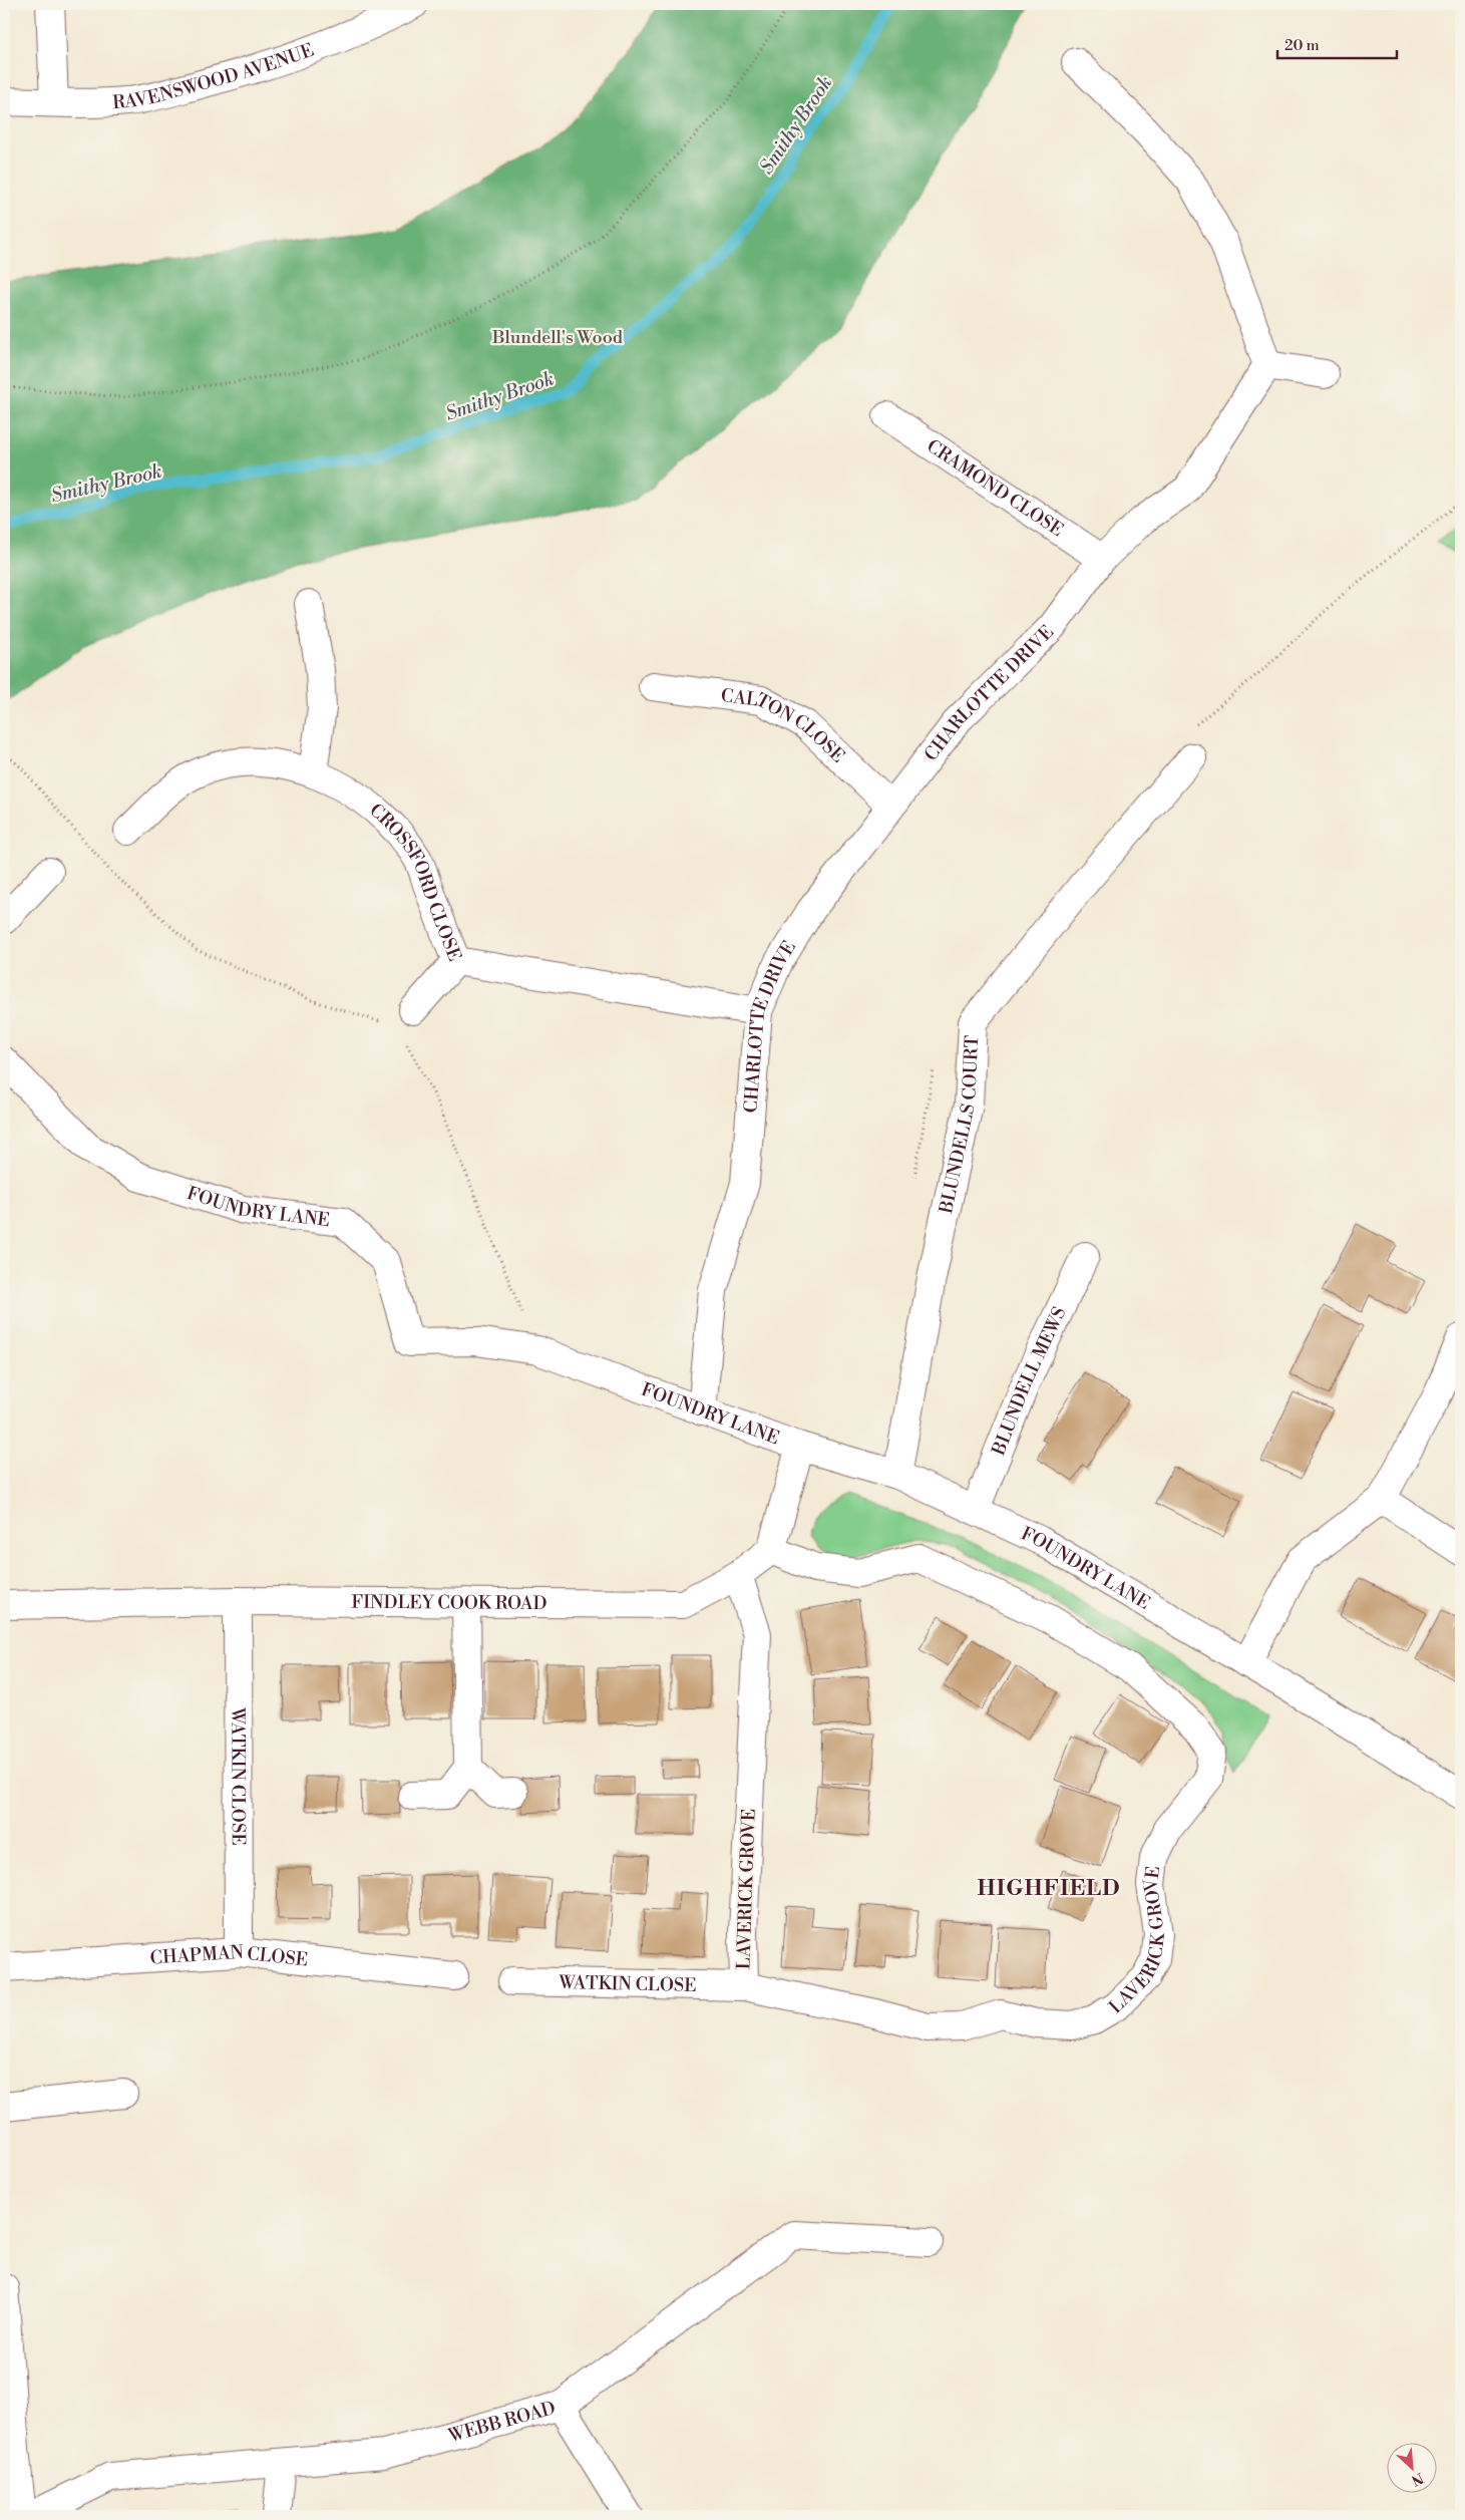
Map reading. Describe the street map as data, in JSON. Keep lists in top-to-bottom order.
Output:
{
  "streets": {
    "street": [
      "RAVENSWOOD AVENUE",
      "CRAMOND CLOSE",
      "CHARLOTTE DRIVE",
      "CALTON CLOSE",
      "CROSSFORD CLOSE",
      "BLUNDELLS COURT",
      "FOUNDRY LANE",
      "BLUNDELL MEWS",
      "FINDLEY COOK ROAD",
      "WATKIN CLOSE",
      "LAVERICK GROVE",
      "CHAPMAN CLOSE",
      "WEBB ROAD"
    ]
  },
  "crossings": [
    ["CRAMOND CLOSE", "CHARLOTTE DRIVE"],
    ["CHARLOTTE DRIVE", "CALTON CLOSE"],
    ["CHARLOTTE DRIVE", "CROSSFORD CLOSE"],
    ["CHARLOTTE DRIVE", "FOUNDRY LANE"],
    ["BLUNDELLS COURT", "FOUNDRY LANE"],
    ["FOUNDRY LANE", "BLUNDELL MEWS"],
    ["FINDLEY COOK ROAD", "WATKIN CLOSE"],
    ["FINDLEY COOK ROAD", "LAVERICK GROVE"],
    ["WATKIN CLOSE", "LAVERICK GROVE"],
    ["WATKIN CLOSE", "CHAPMAN CLOSE"]
  ],
  "districts": ["HIGHFIELD"],
  "water": ["Smithy Brook"],
  "parks": ["Blundell's Wood"],
  "scale_bar": "20 m",
  "north": "bottom right"
}
